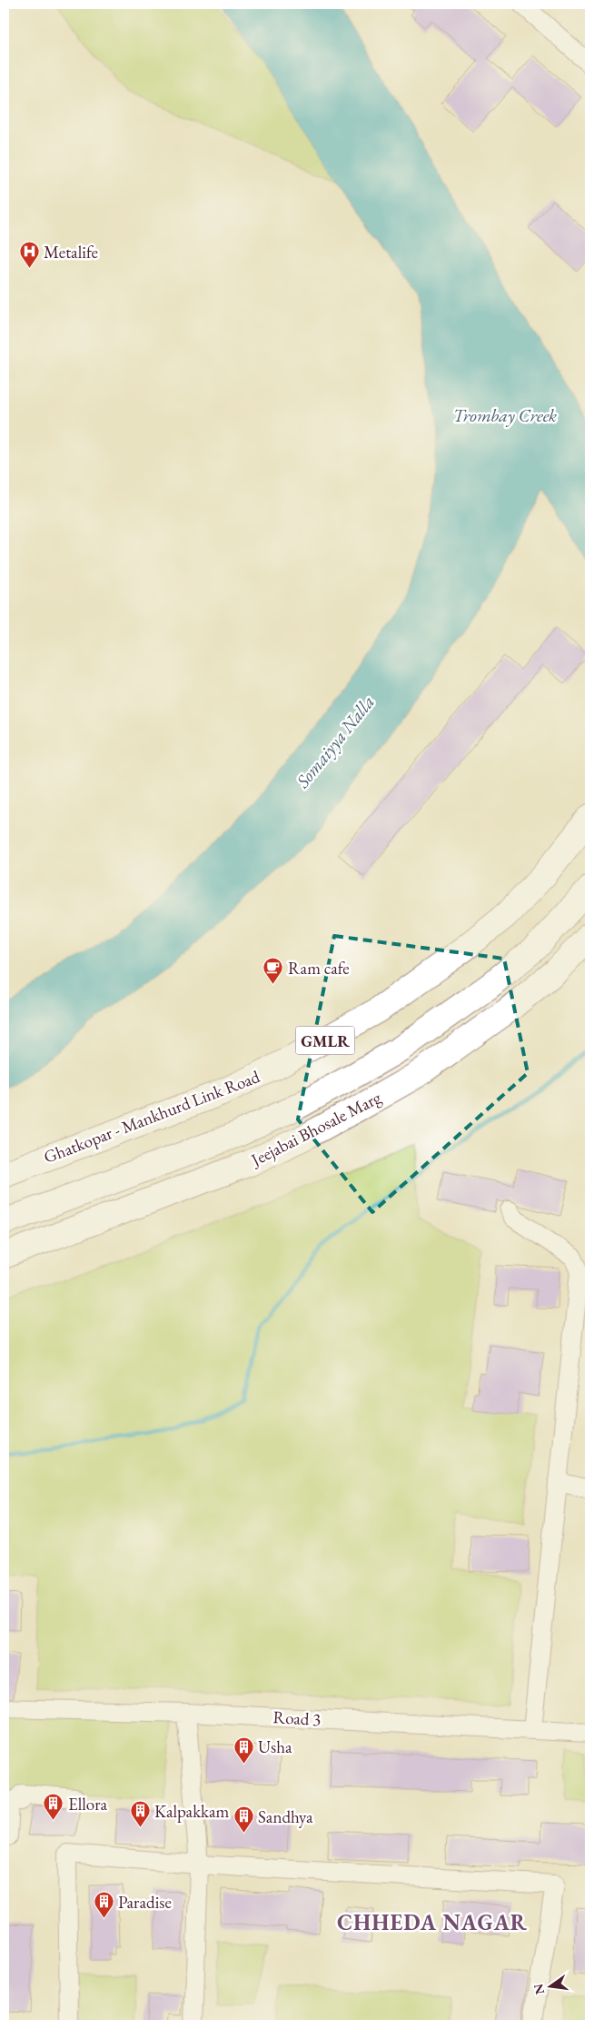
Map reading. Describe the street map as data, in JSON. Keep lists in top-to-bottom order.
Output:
{
  "streets": {
    "highway": ["GMLR", "Ghatkopar - Mankhurd Link Road", "Jeejabai Bhosale Marg"],
    "street": ["Road 3"]
  },
  "districts": ["CHHEDA NAGAR"],
  "water": ["Trombay Creek", "Somaiyya Nalla"],
  "places": {
    "hospital": ["Metalife"],
    "cafe": ["Ram cafe"],
    "building": [
      "Usha",
      "Ellora",
      "Kalpakkam",
      "Sandhya",
      "Paradise"
    ]
  },
  "north": "left"
}
